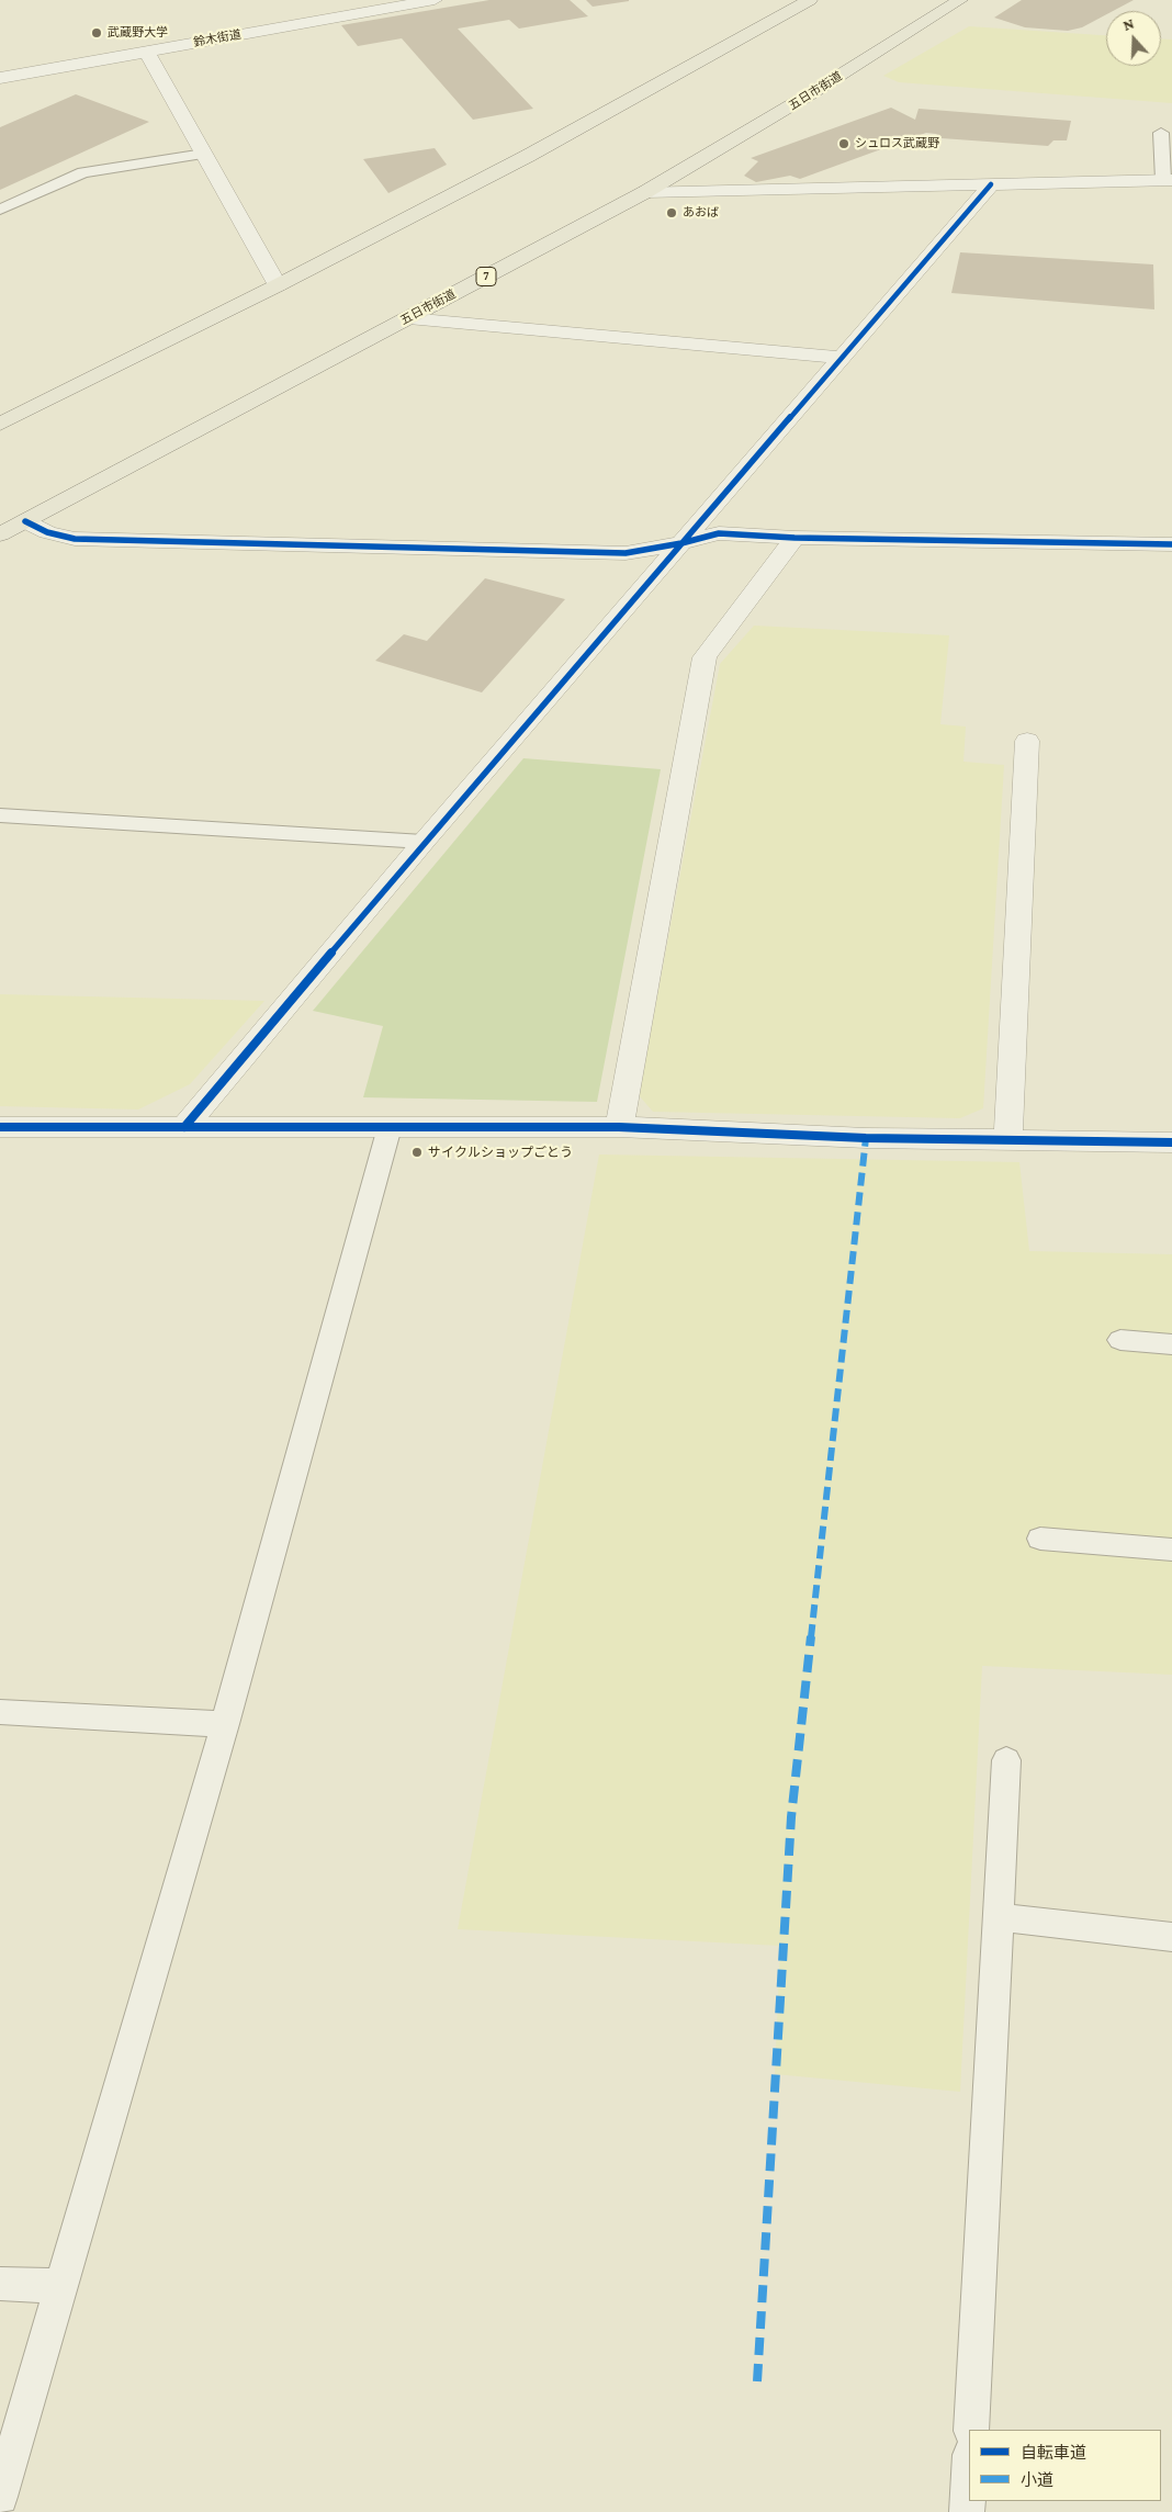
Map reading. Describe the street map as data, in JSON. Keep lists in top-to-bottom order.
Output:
{
  "streets": {
    "main road": ["五日市街道", "7"],
    "street": ["鈴木街道"]
  },
  "places": [
    "武蔵野大学",
    "シュロス武蔵野",
    "あおば",
    "サイクルショップごとう"
  ],
  "legend": ["自転車道", "小道"],
  "north": "top"
}
